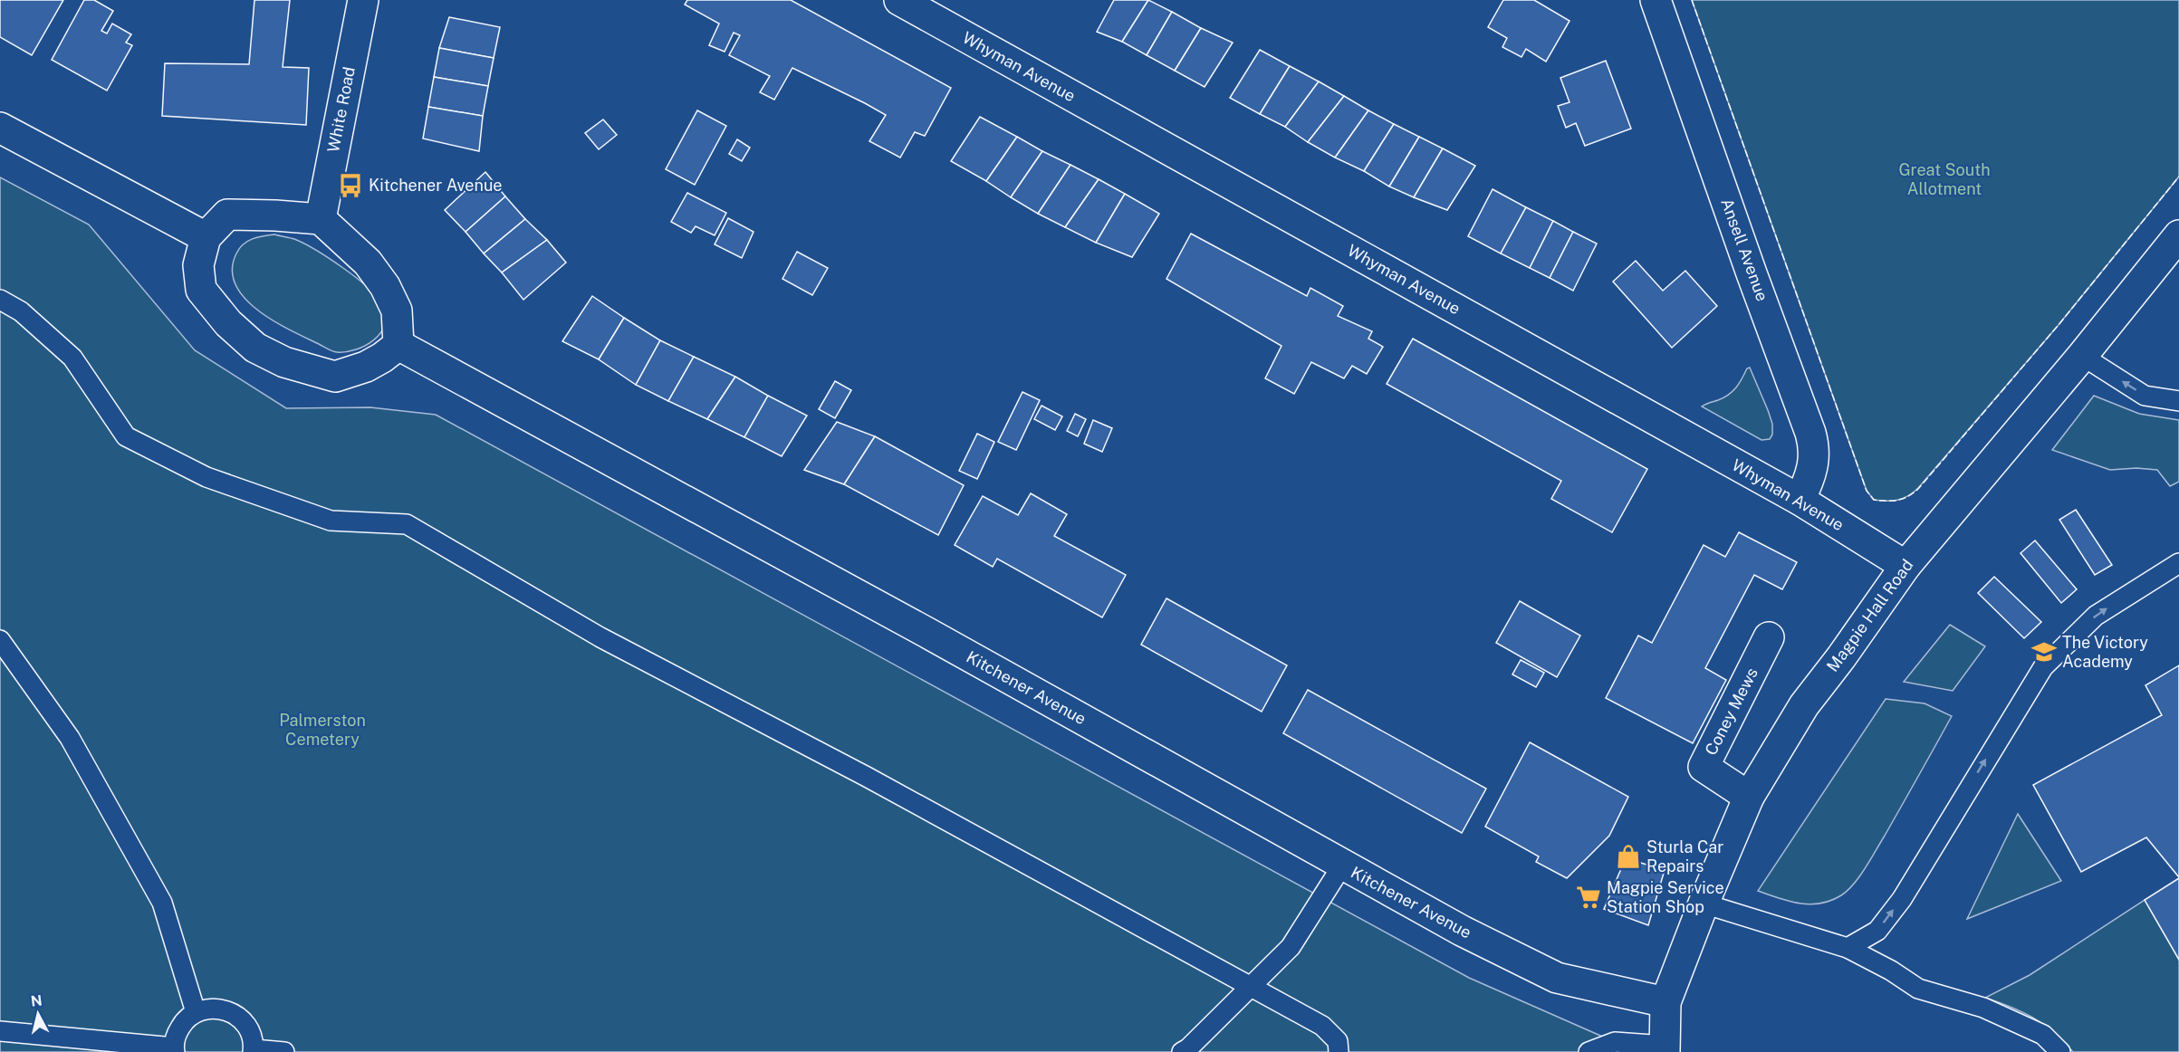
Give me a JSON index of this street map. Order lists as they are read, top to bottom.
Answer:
{
  "streets": {
    "street": [
      "Whyman Avenue",
      "White Road",
      "Ansell Avenue",
      "Magpie Hall Road",
      "Kitchener Avenue",
      "Coney Mews"
    ]
  },
  "crossings": [
    ["Whyman Avenue", "Ansell Avenue"],
    ["Whyman Avenue", "Magpie Hall Road"],
    ["White Road", "Kitchener Avenue"],
    ["Magpie Hall Road", "Kitchener Avenue"],
    ["Magpie Hall Road", "Coney Mews"]
  ],
  "parks": ["Great South Allotment", "Palmerston Cemetery"],
  "places": {
    "bus stop": ["Kitchener Avenue"],
    "school or university": ["The Victory Academy"],
    "shop": ["Sturla Car Repairs"],
    "supermarket": ["Magpie Service Station Shop"]
  },
  "north": "top"
}
